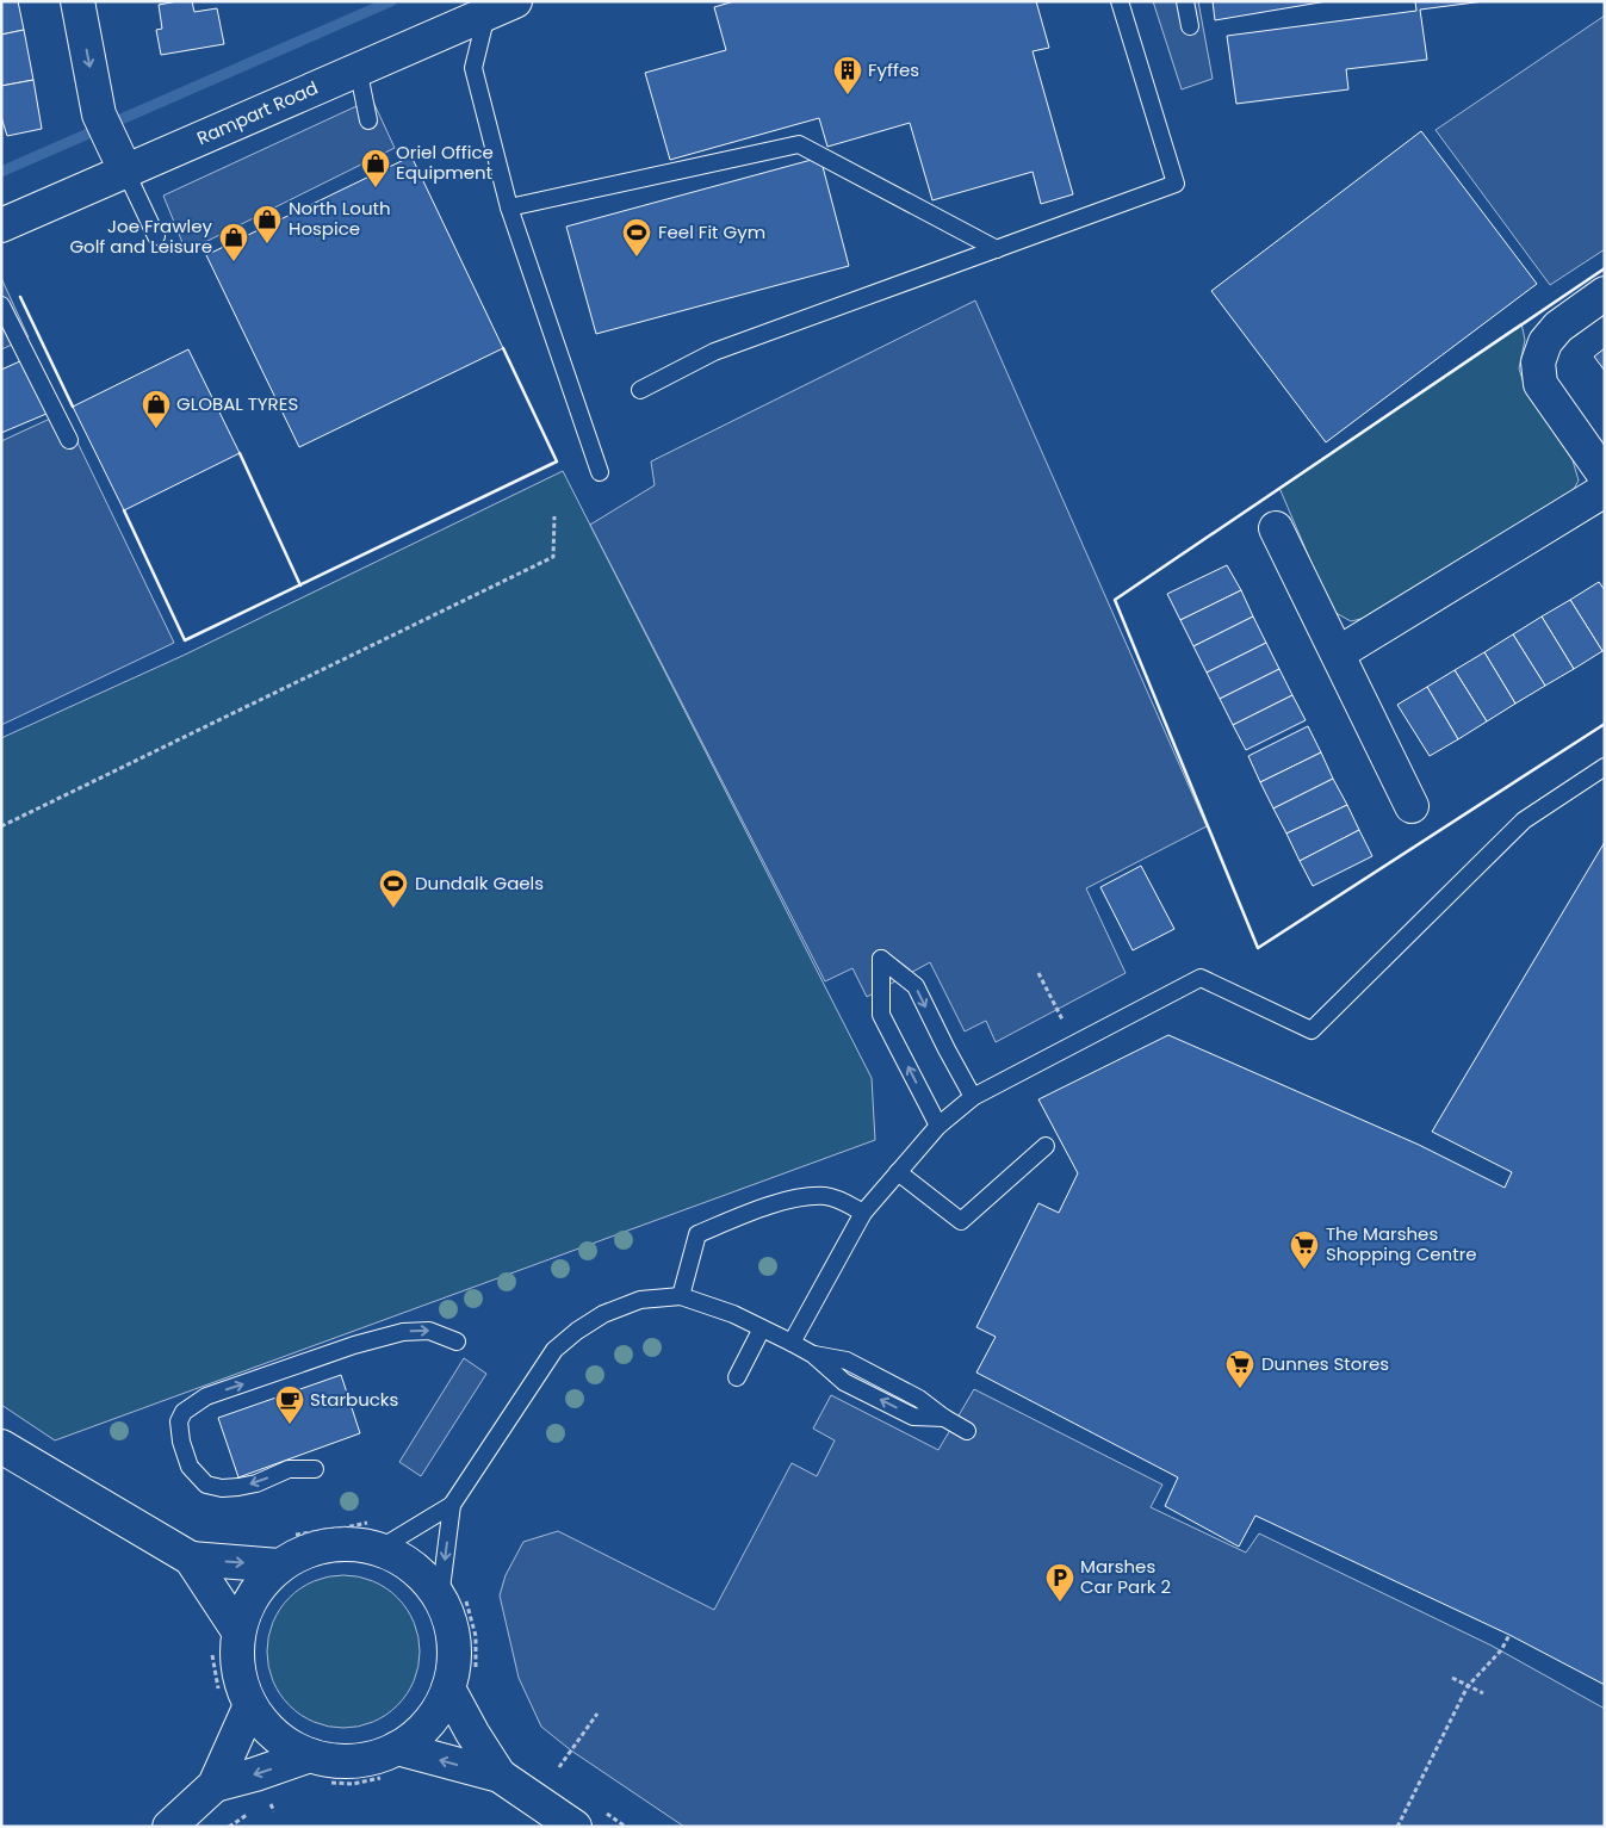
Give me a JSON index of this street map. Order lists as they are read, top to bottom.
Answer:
{
  "streets": {
    "street": ["Rampart Road"]
  },
  "places": {
    "building": ["Fyffes"],
    "shop": [
      "Oriel Office Equipment",
      "North Louth Hospice",
      "Joe Frawley Golf and Leisure",
      "GLOBAL TYRES"
    ],
    "sports": ["Feel Fit Gym", "Dundalk Gaels"],
    "supermarket": ["The Marshes Shopping Centre", "Dunnes Stores"],
    "cafe": ["Starbucks"],
    "parking": ["Marshes Car Park 2"]
  }
}
